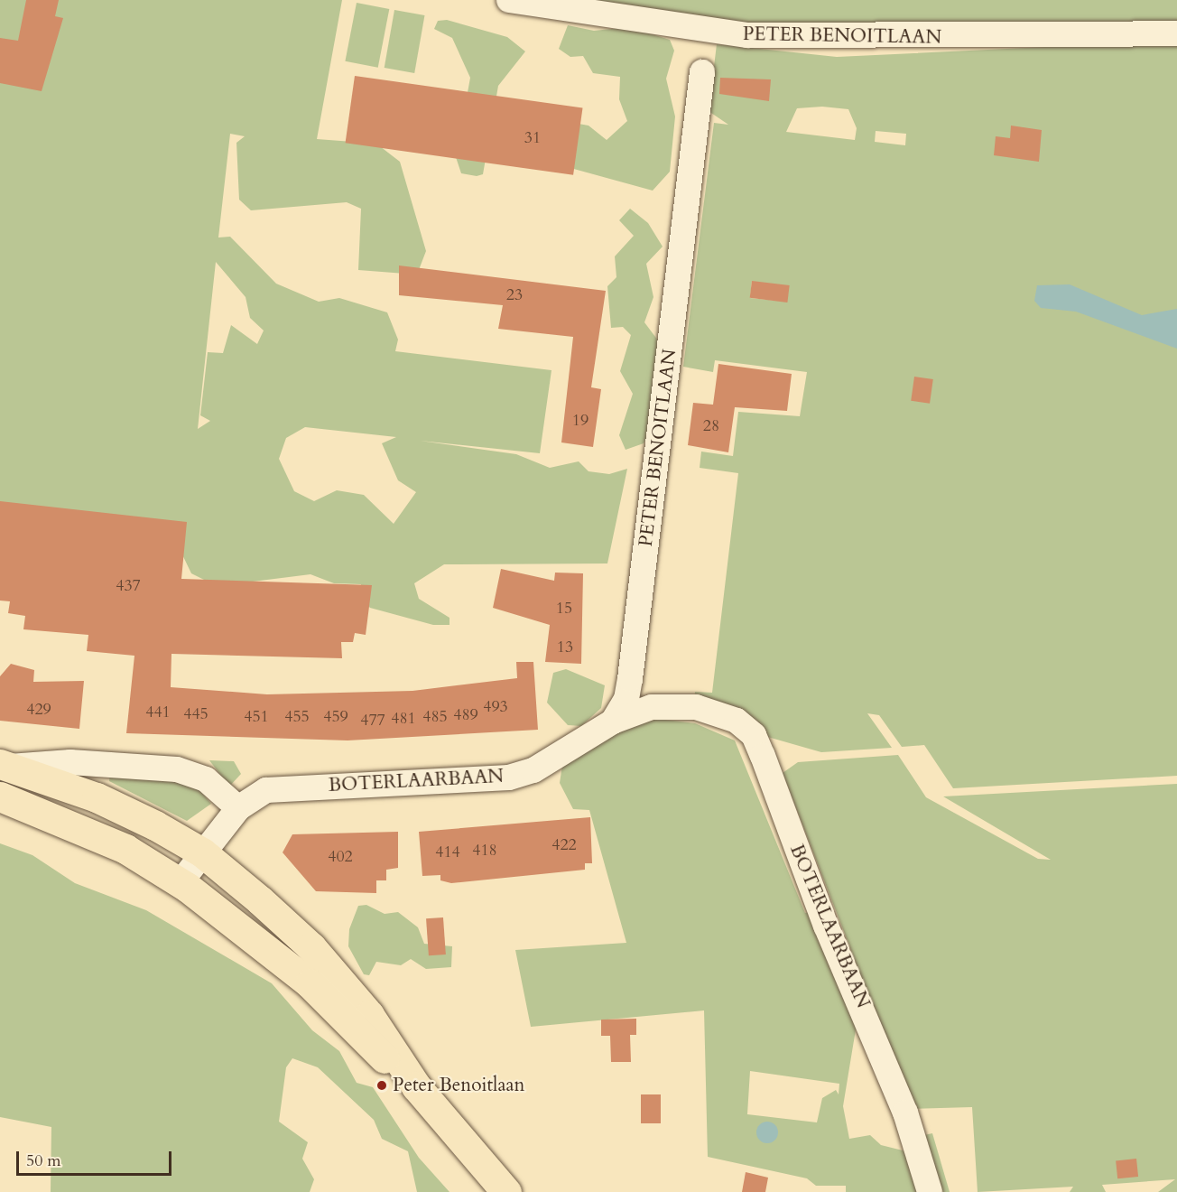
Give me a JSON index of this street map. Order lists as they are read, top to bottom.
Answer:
{
  "streets": {
    "street": ["PETER BENOITLAAN", "BOTERLAARBAAN"]
  },
  "crossings": [
    ["PETER BENOITLAAN", "BOTERLAARBAAN"]
  ],
  "places": ["Peter Benoitlaan"],
  "house_numbers": [
    "31",
    "23",
    "19",
    "28",
    "437",
    "15",
    "13",
    "493",
    "429",
    "441",
    "445",
    "489",
    "451",
    "455",
    "459",
    "485",
    "481",
    "477",
    "422",
    "418",
    "414",
    "402"
  ],
  "scale_bar": "50 m"
}
